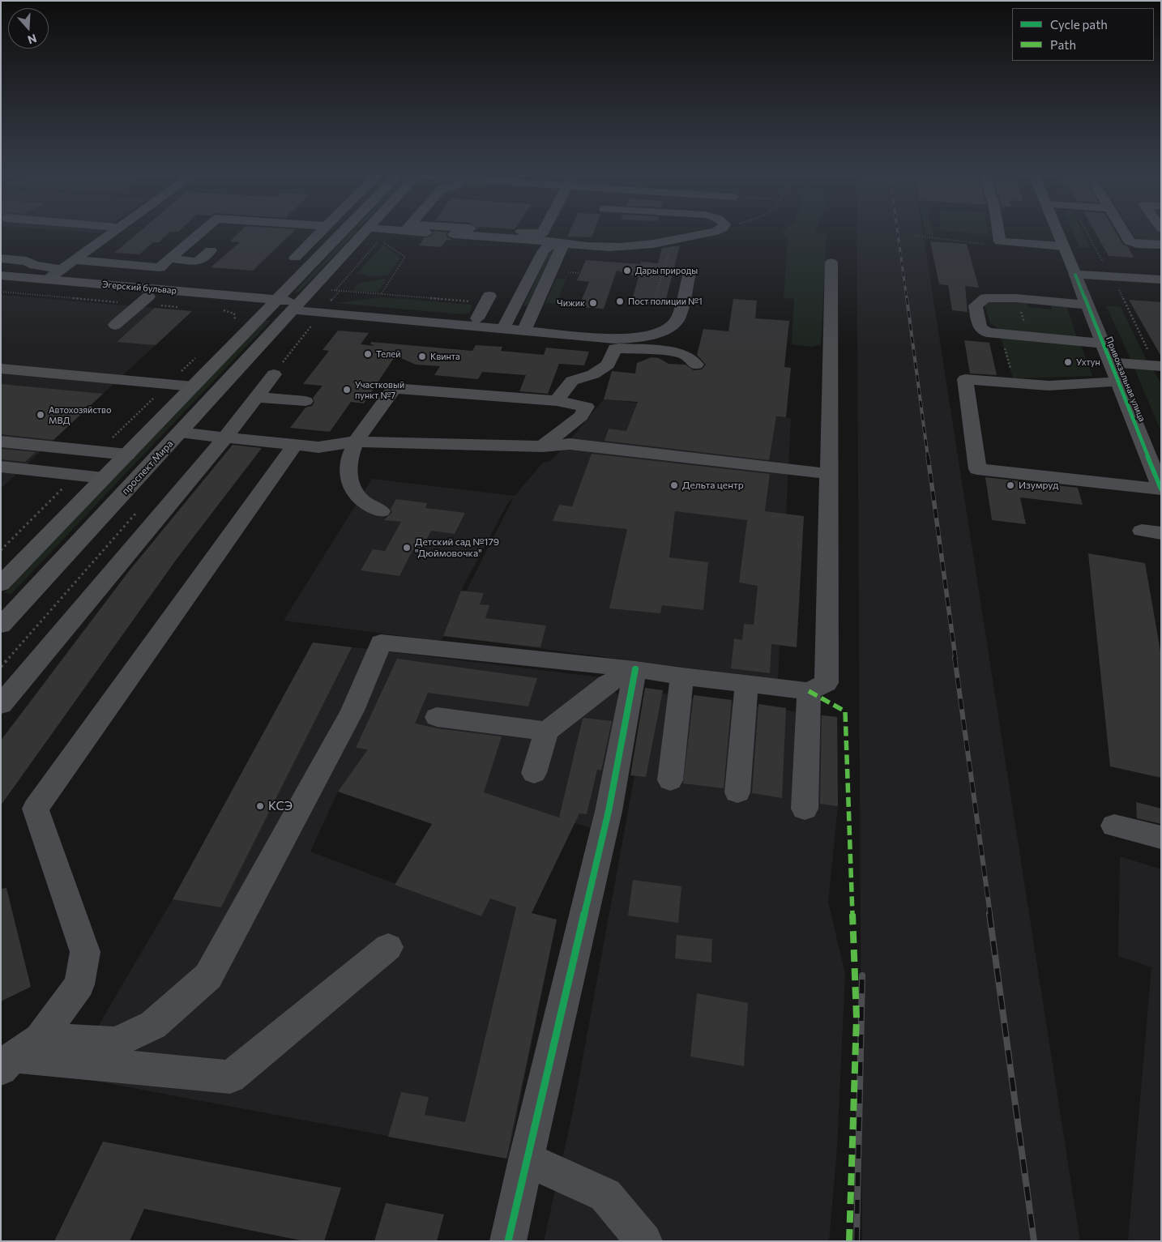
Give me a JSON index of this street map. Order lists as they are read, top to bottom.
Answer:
{
  "streets": {
    "main road": ["Эгерский бульвар", "Привокзальная улица", "проспект Мира"]
  },
  "crossings": [
    ["Эгерский бульвар", "проспект Мира"]
  ],
  "places": [
    "Дары природы",
    "Пост полиции №1",
    "Чижик",
    "Телей",
    "Квинта",
    "Ухтун",
    "Участковый пункт №7",
    "Автохозяйство МВД",
    "Дельта центр",
    "Изумруд",
    "Детский сад №179 \"Дюймовочка\"",
    "КСЭ"
  ],
  "legend": ["Cycle path", "Path"],
  "north": "bottom"
}
